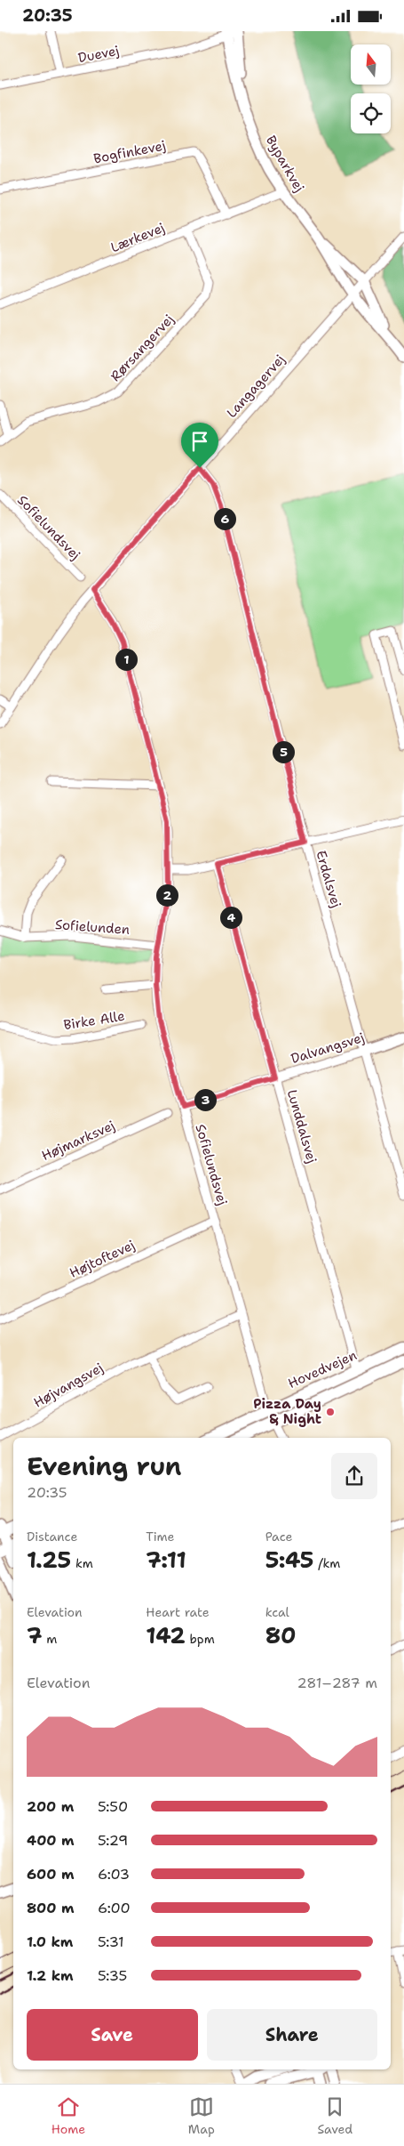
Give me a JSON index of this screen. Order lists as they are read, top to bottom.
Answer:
{
  "streets": {
    "main road": ["Hovedvejen"],
    "street": [
      "Duevej",
      "Bogfinkevej",
      "Byparkvej",
      "Lærkevej",
      "Rørsangervej",
      "Langagervej",
      "Sofielundsvej",
      "Erdalsvej",
      "Sofielunden",
      "Birke Alle",
      "Dalvangsvej",
      "Lunddalsvej",
      "Højmarksvej",
      "Højtoftevej",
      "Højvangsvej"
    ]
  },
  "crossings": [
    ["Duevej", "Byparkvej"],
    ["Bogfinkevej", "Lærkevej"],
    ["Byparkvej", "Lærkevej"],
    ["Byparkvej", "Langagervej"],
    ["Lærkevej", "Rørsangervej"],
    ["Langagervej", "Sofielundsvej"],
    ["Langagervej", "Erdalsvej"],
    ["Sofielundsvej", "Sofielunden"],
    ["Sofielundsvej", "Dalvangsvej"],
    ["Sofielundsvej", "Højtoftevej"],
    ["Sofielundsvej", "Hovedvejen"],
    ["Sofielundsvej", "Højvangsvej"],
    ["Erdalsvej", "Dalvangsvej"],
    ["Dalvangsvej", "Lunddalsvej"],
    ["Lunddalsvej", "Hovedvejen"]
  ],
  "places": ["Pizza Day & Night"],
  "north": "top",
  "page": {
    "status": "20:35",
    "pins": [
      "6",
      "1",
      "5",
      "2",
      "4",
      "3"
    ],
    "heading": ["Evening run", "20:35"],
    "stats": [
      ["Distance", "1.25 km"],
      ["Time", "7:11"],
      ["Pace", "5:45 /km"],
      ["Elevation", "7 m"],
      ["Heart rate", "142 bpm"],
      ["kcal", "80"]
    ],
    "chart": ["Elevation", "281–287 m"],
    "list": [
      {
        "name": "200 m",
        "note": "5:50"
      },
      {
        "name": "400 m",
        "note": "5:29"
      },
      {
        "name": "600 m",
        "note": "6:03"
      },
      {
        "name": "800 m",
        "note": "6:00"
      },
      {
        "name": "1.0 km",
        "note": "5:31"
      },
      {
        "name": "1.2 km",
        "note": "5:35"
      }
    ],
    "buttons": ["Save", "Share"],
    "tabs": ["Home", "Map", "Saved"]
  }
}
